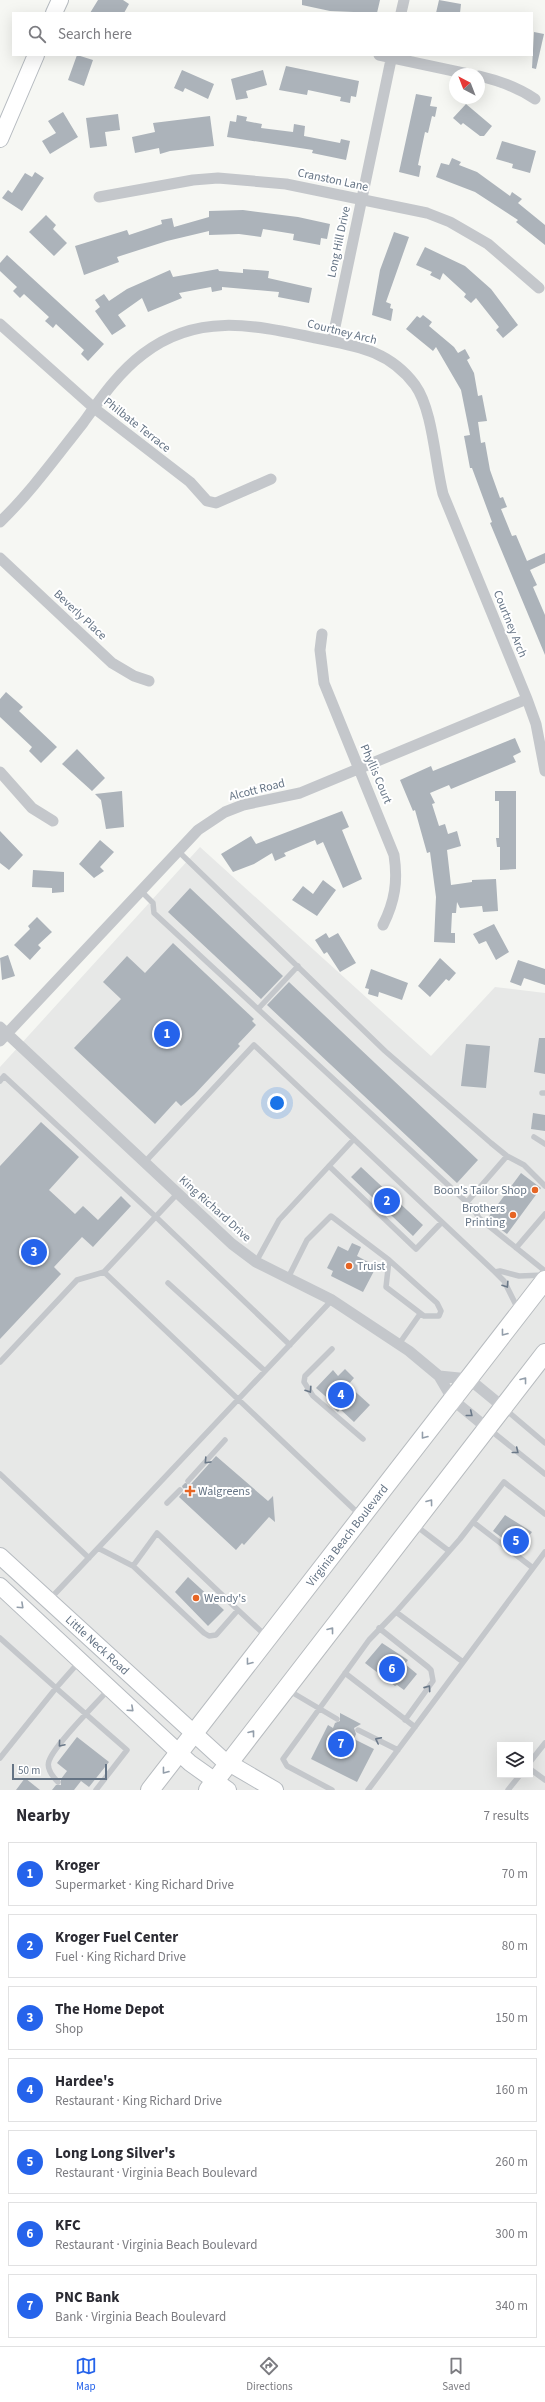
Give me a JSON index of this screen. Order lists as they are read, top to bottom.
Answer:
{
  "streets": {
    "main road": ["Virginia Beach Boulevard"],
    "street": [
      "Cranston Lane",
      "Long Hill Drive",
      "Courtney Arch",
      "Philbate Terrace",
      "Beverly Place",
      "Phyllis Court",
      "Alcott Road",
      "King Richard Drive",
      "Little Neck Road"
    ]
  },
  "crossings": [
    ["Cranston Lane", "Long Hill Drive"],
    ["Long Hill Drive", "Courtney Arch"],
    ["Courtney Arch", "Philbate Terrace"],
    ["Courtney Arch", "Alcott Road"],
    ["Phyllis Court", "Alcott Road"],
    ["Alcott Road", "King Richard Drive"],
    ["King Richard Drive", "Virginia Beach Boulevard"],
    ["Virginia Beach Boulevard", "Little Neck Road"]
  ],
  "places": {
    "other": [
      "Boon's Tailor Shop",
      "Brothers Printing",
      "Truist",
      "Wendy's"
    ],
    "health": ["Walgreens"]
  },
  "scale_bar": "50 m",
  "north": "top left",
  "page": {
    "search": "Search here",
    "pins": [
      "1",
      "2",
      "3",
      "4",
      "5",
      "6",
      "7"
    ],
    "scale": "50 m",
    "heading": ["Nearby", "7 results"],
    "list": [
      {
        "mark": "1",
        "name": "Kroger",
        "note": "Supermarket · King Richard Drive",
        "value": "70 m"
      },
      {
        "mark": "2",
        "name": "Kroger Fuel Center",
        "note": "Fuel · King Richard Drive",
        "value": "80 m"
      },
      {
        "mark": "3",
        "name": "The Home Depot",
        "note": "Shop",
        "value": "150 m"
      },
      {
        "mark": "4",
        "name": "Hardee's",
        "note": "Restaurant · King Richard Drive",
        "value": "160 m"
      },
      {
        "mark": "5",
        "name": "Long Long Silver's",
        "note": "Restaurant · Virginia Beach Boulevard",
        "value": "260 m"
      },
      {
        "mark": "6",
        "name": "KFC",
        "note": "Restaurant · Virginia Beach Boulevard",
        "value": "300 m"
      },
      {
        "mark": "7",
        "name": "PNC Bank",
        "note": "Bank · Virginia Beach Boulevard",
        "value": "340 m"
      }
    ],
    "nav": ["Map", "Directions", "Saved"]
  }
}
